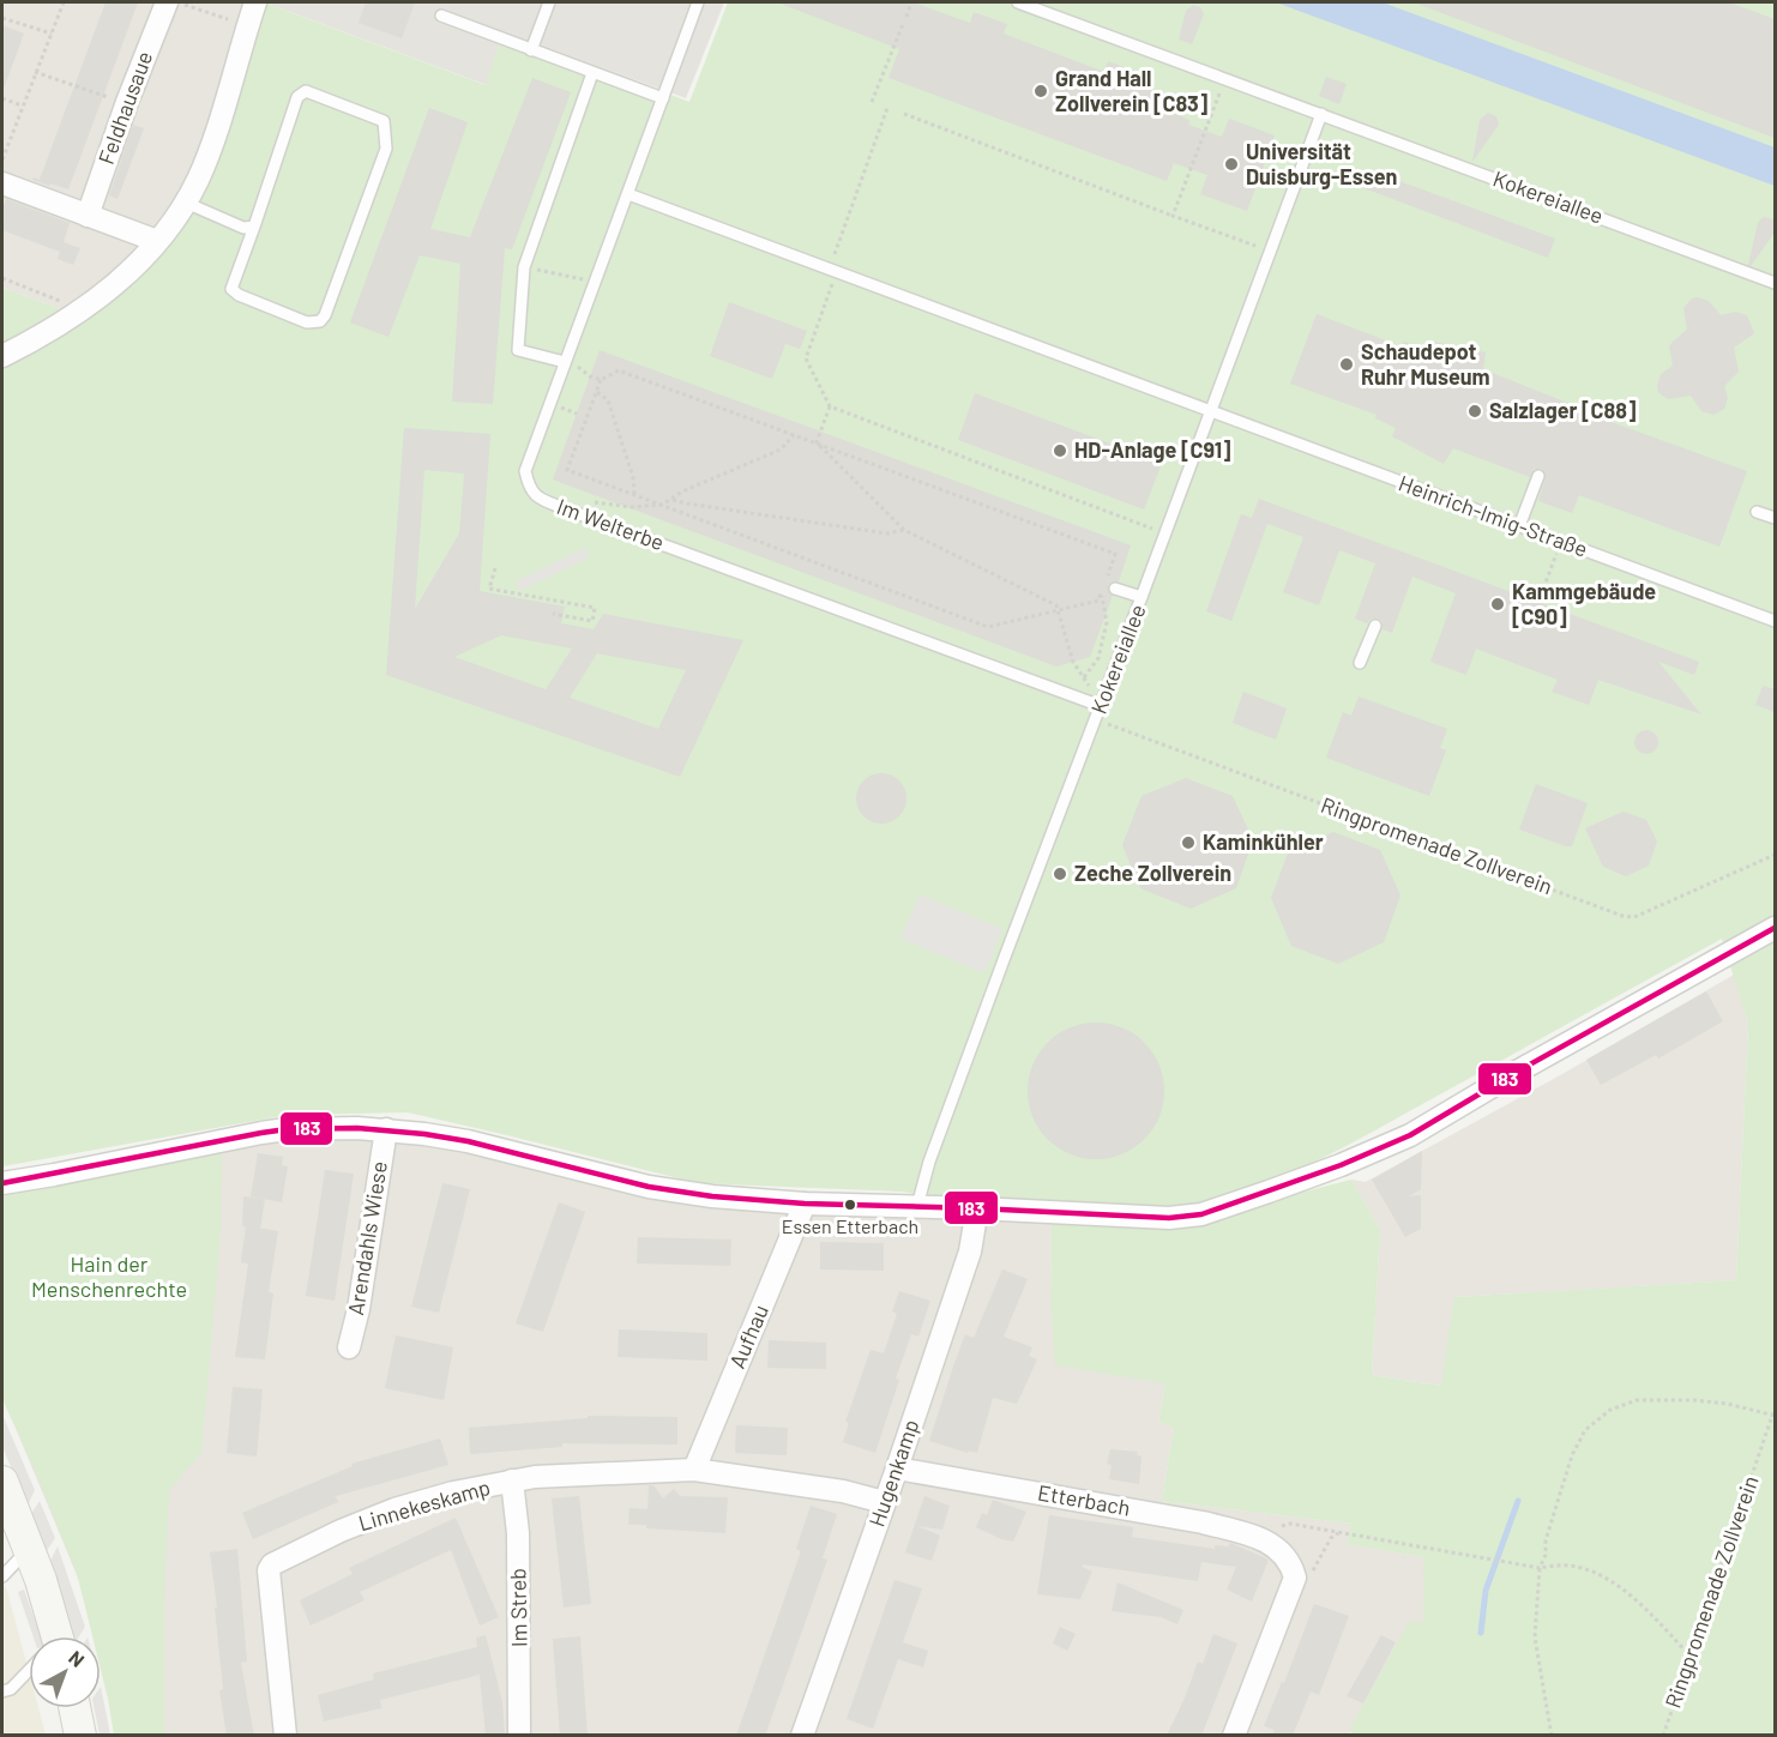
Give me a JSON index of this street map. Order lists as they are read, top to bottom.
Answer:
{
  "streets": {
    "street": [
      "Feldhausaue",
      "Arendahls Wiese",
      "Aufhau",
      "Hugenkamp",
      "Etterbach",
      "Linnekeskamp",
      "Im Streb"
    ],
    "lane": ["Kokereiallee", "Heinrich-Imig-Straße", "Im Welterbe"],
    "path": ["Ringpromenade Zollverein"]
  },
  "crossings": [
    ["Kokereiallee", "Heinrich-Imig-Straße"],
    ["Kokereiallee", "Im Welterbe"],
    ["Kokereiallee", "Ringpromenade Zollverein"],
    ["Kokereiallee", "Arendahls Wiese"],
    ["Heinrich-Imig-Straße", "Im Welterbe"],
    ["Arendahls Wiese", "Aufhau"],
    ["Arendahls Wiese", "Hugenkamp"],
    ["Aufhau", "Linnekeskamp"],
    ["Hugenkamp", "Etterbach"],
    ["Hugenkamp", "Linnekeskamp"],
    ["Linnekeskamp", "Im Streb"]
  ],
  "parks": ["Hain der Menschenrechte"],
  "places": [
    "Grand Hall Zollverein [C83]",
    "Universität Duisburg-Essen",
    "Schaudepot Ruhr Museum",
    "Salzlager [C88]",
    "HD-Anlage [C91]",
    "Kammgebäude [C90]",
    "Kaminkühler",
    "Zeche Zollverein",
    "Essen Etterbach"
  ],
  "lines": ["transit line 183"],
  "north": "top right"
}
